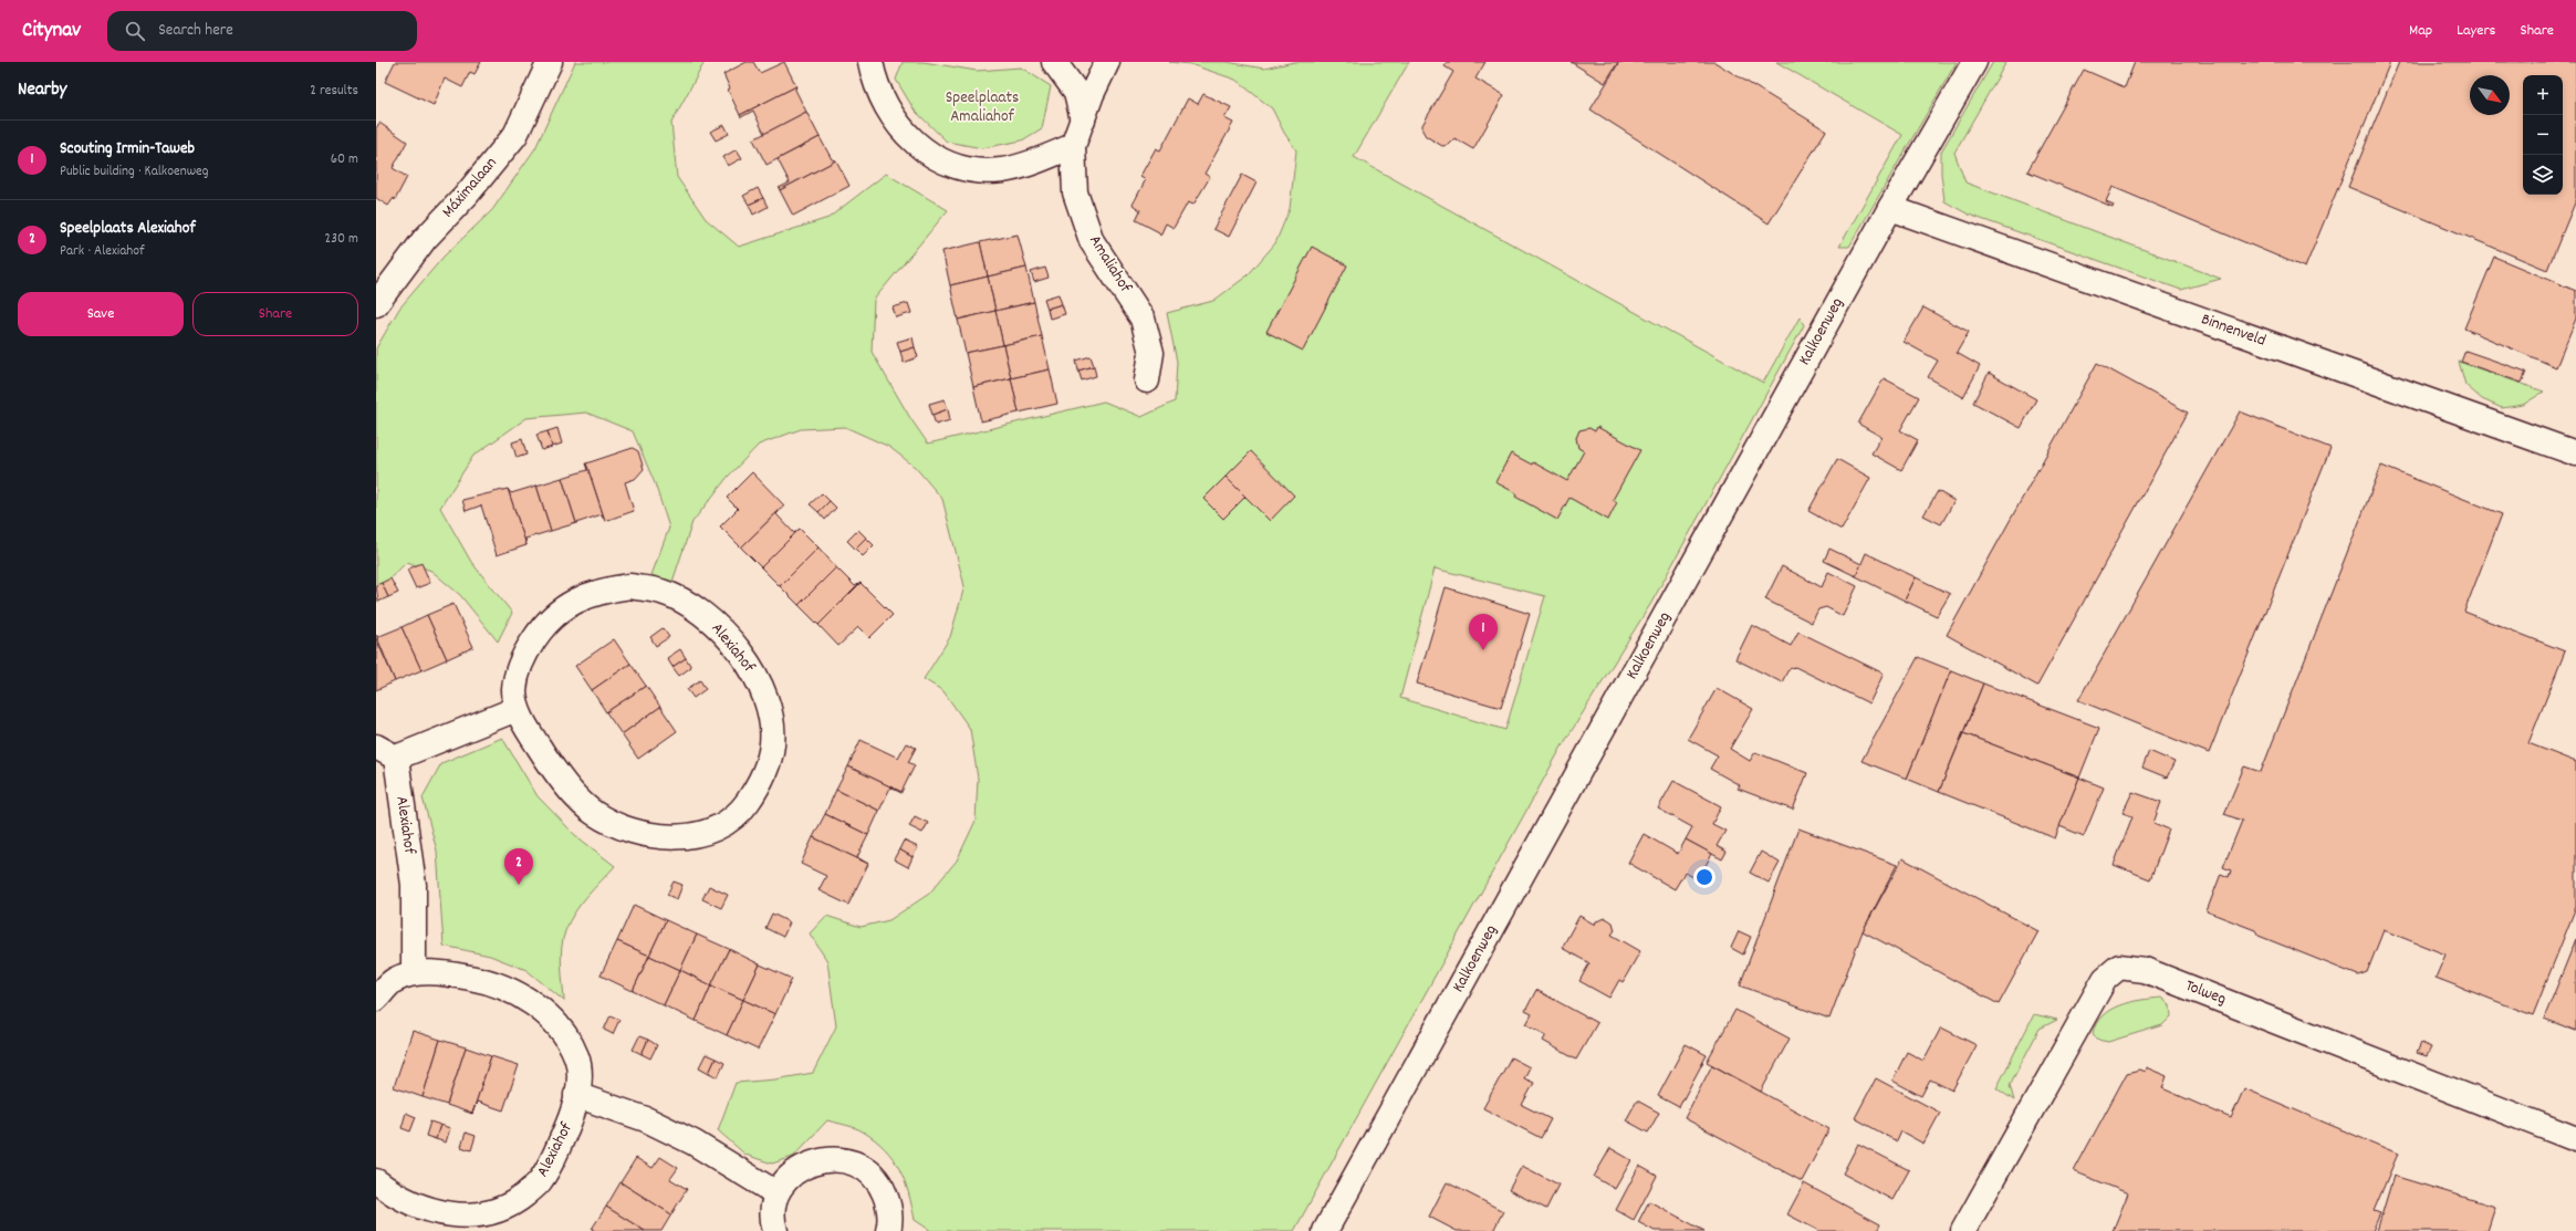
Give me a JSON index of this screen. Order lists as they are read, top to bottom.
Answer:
{
  "streets": {
    "street": [
      "Máximalaan",
      "Amaliahof",
      "Binnenveld",
      "Kalkoenweg",
      "Alexiahof",
      "Tolweg"
    ]
  },
  "crossings": [
    ["Binnenveld", "Kalkoenweg"]
  ],
  "parks": ["Speelplaats Amaliahof"],
  "north": "bottom right",
  "page": {
    "header": "Citynav",
    "search": "Search here",
    "nav": ["Map", "Layers", "Share"],
    "heading": ["Nearby", "2 results"],
    "map_buttons": ["+", "−"],
    "list": [
      {
        "mark": "1",
        "name": "Scouting Irmin-Taweb",
        "note": "Public building · Kalkoenweg",
        "value": "60 m"
      },
      {
        "mark": "2",
        "name": "Speelplaats Alexiahof",
        "note": "Park · Alexiahof",
        "value": "230 m"
      }
    ],
    "buttons": ["Save", "Share"],
    "pins": ["1", "2"]
  }
}
